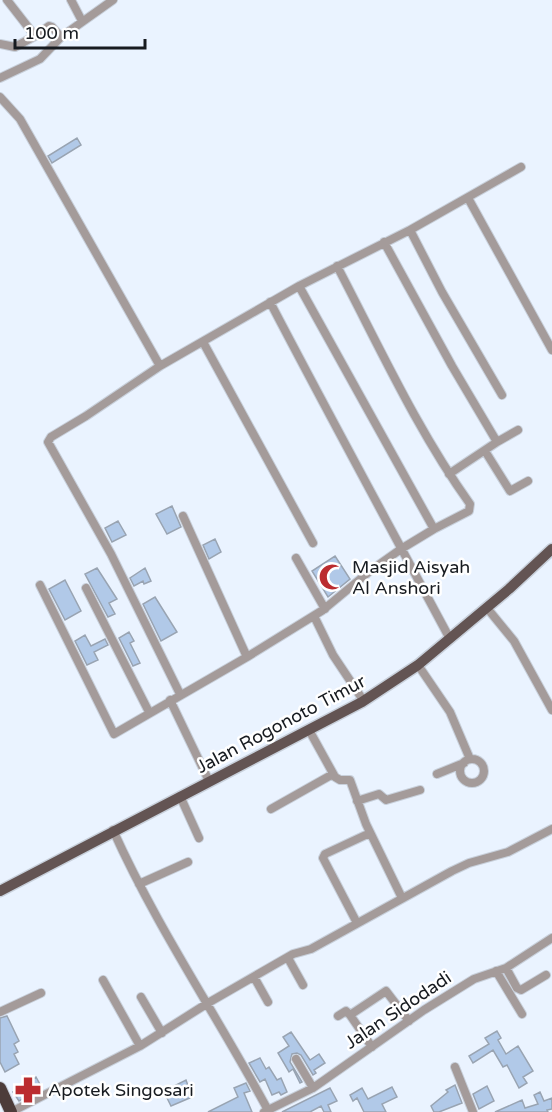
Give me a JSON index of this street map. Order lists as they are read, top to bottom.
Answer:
{
  "streets": {
    "main road": ["Jalan Rogonoto Timur"],
    "street": ["Jalan Sidodadi"]
  },
  "places": {
    "mosque": ["Masjid Aisyah Al Anshori"],
    "pharmacy": ["Apotek Singosari"]
  },
  "scale_bar": "100 m"
}
